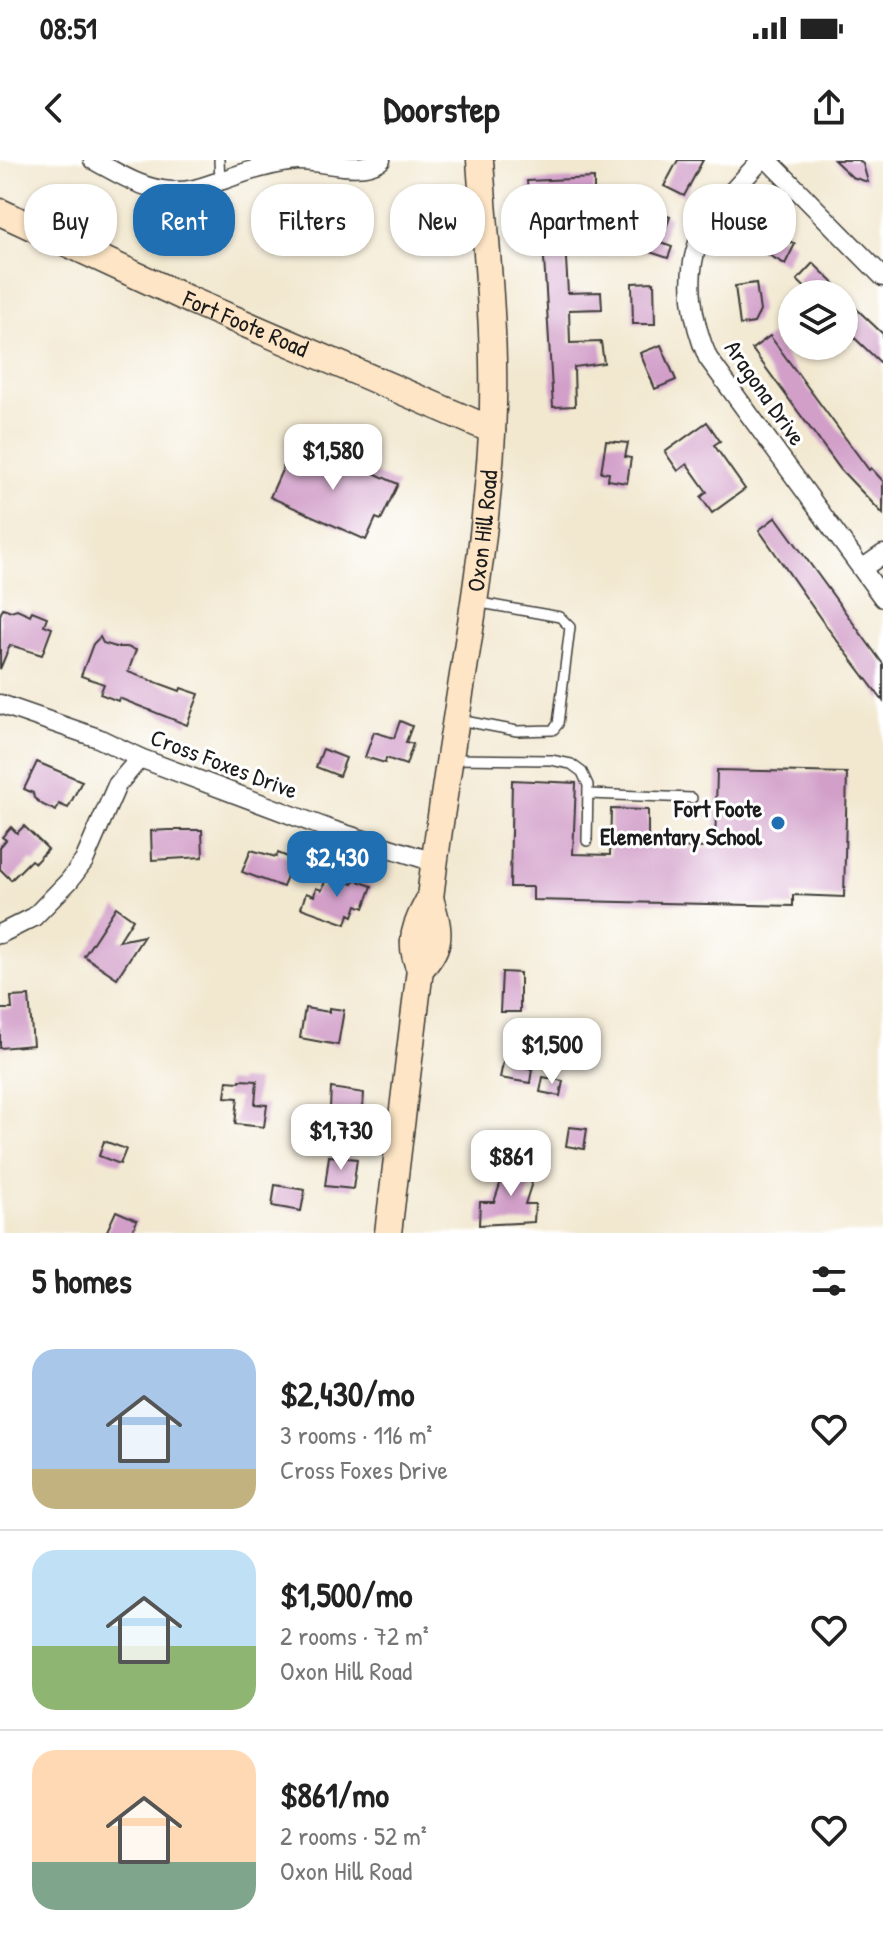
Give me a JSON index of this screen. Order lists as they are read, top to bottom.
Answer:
{
  "streets": {
    "main road": ["Fort Foote Road", "Oxon Hill Road"],
    "street": ["Aragona Drive", "Cross Foxes Drive"]
  },
  "crossings": [
    ["Fort Foote Road", "Oxon Hill Road"],
    ["Oxon Hill Road", "Cross Foxes Drive"]
  ],
  "places": ["Fort Foote Elementary School"],
  "page": {
    "status": "08:51",
    "header": "Doorstep",
    "chip": [
      "Buy",
      "Rent",
      "Filters",
      "New",
      "Apartment",
      "House"
    ],
    "price": [
      "$1,580",
      "$2,430",
      "$1,500",
      "$1,730",
      "$861"
    ],
    "heading": "5 homes",
    "list": [
      {
        "name": "$2,430/mo",
        "note": "3 rooms · 116 m² · Cross Foxes Drive"
      },
      {
        "name": "$1,500/mo",
        "note": "2 rooms · 72 m² · Oxon Hill Road"
      },
      {
        "name": "$861/mo",
        "note": "2 rooms · 52 m² · Oxon Hill Road"
      }
    ]
  }
}
